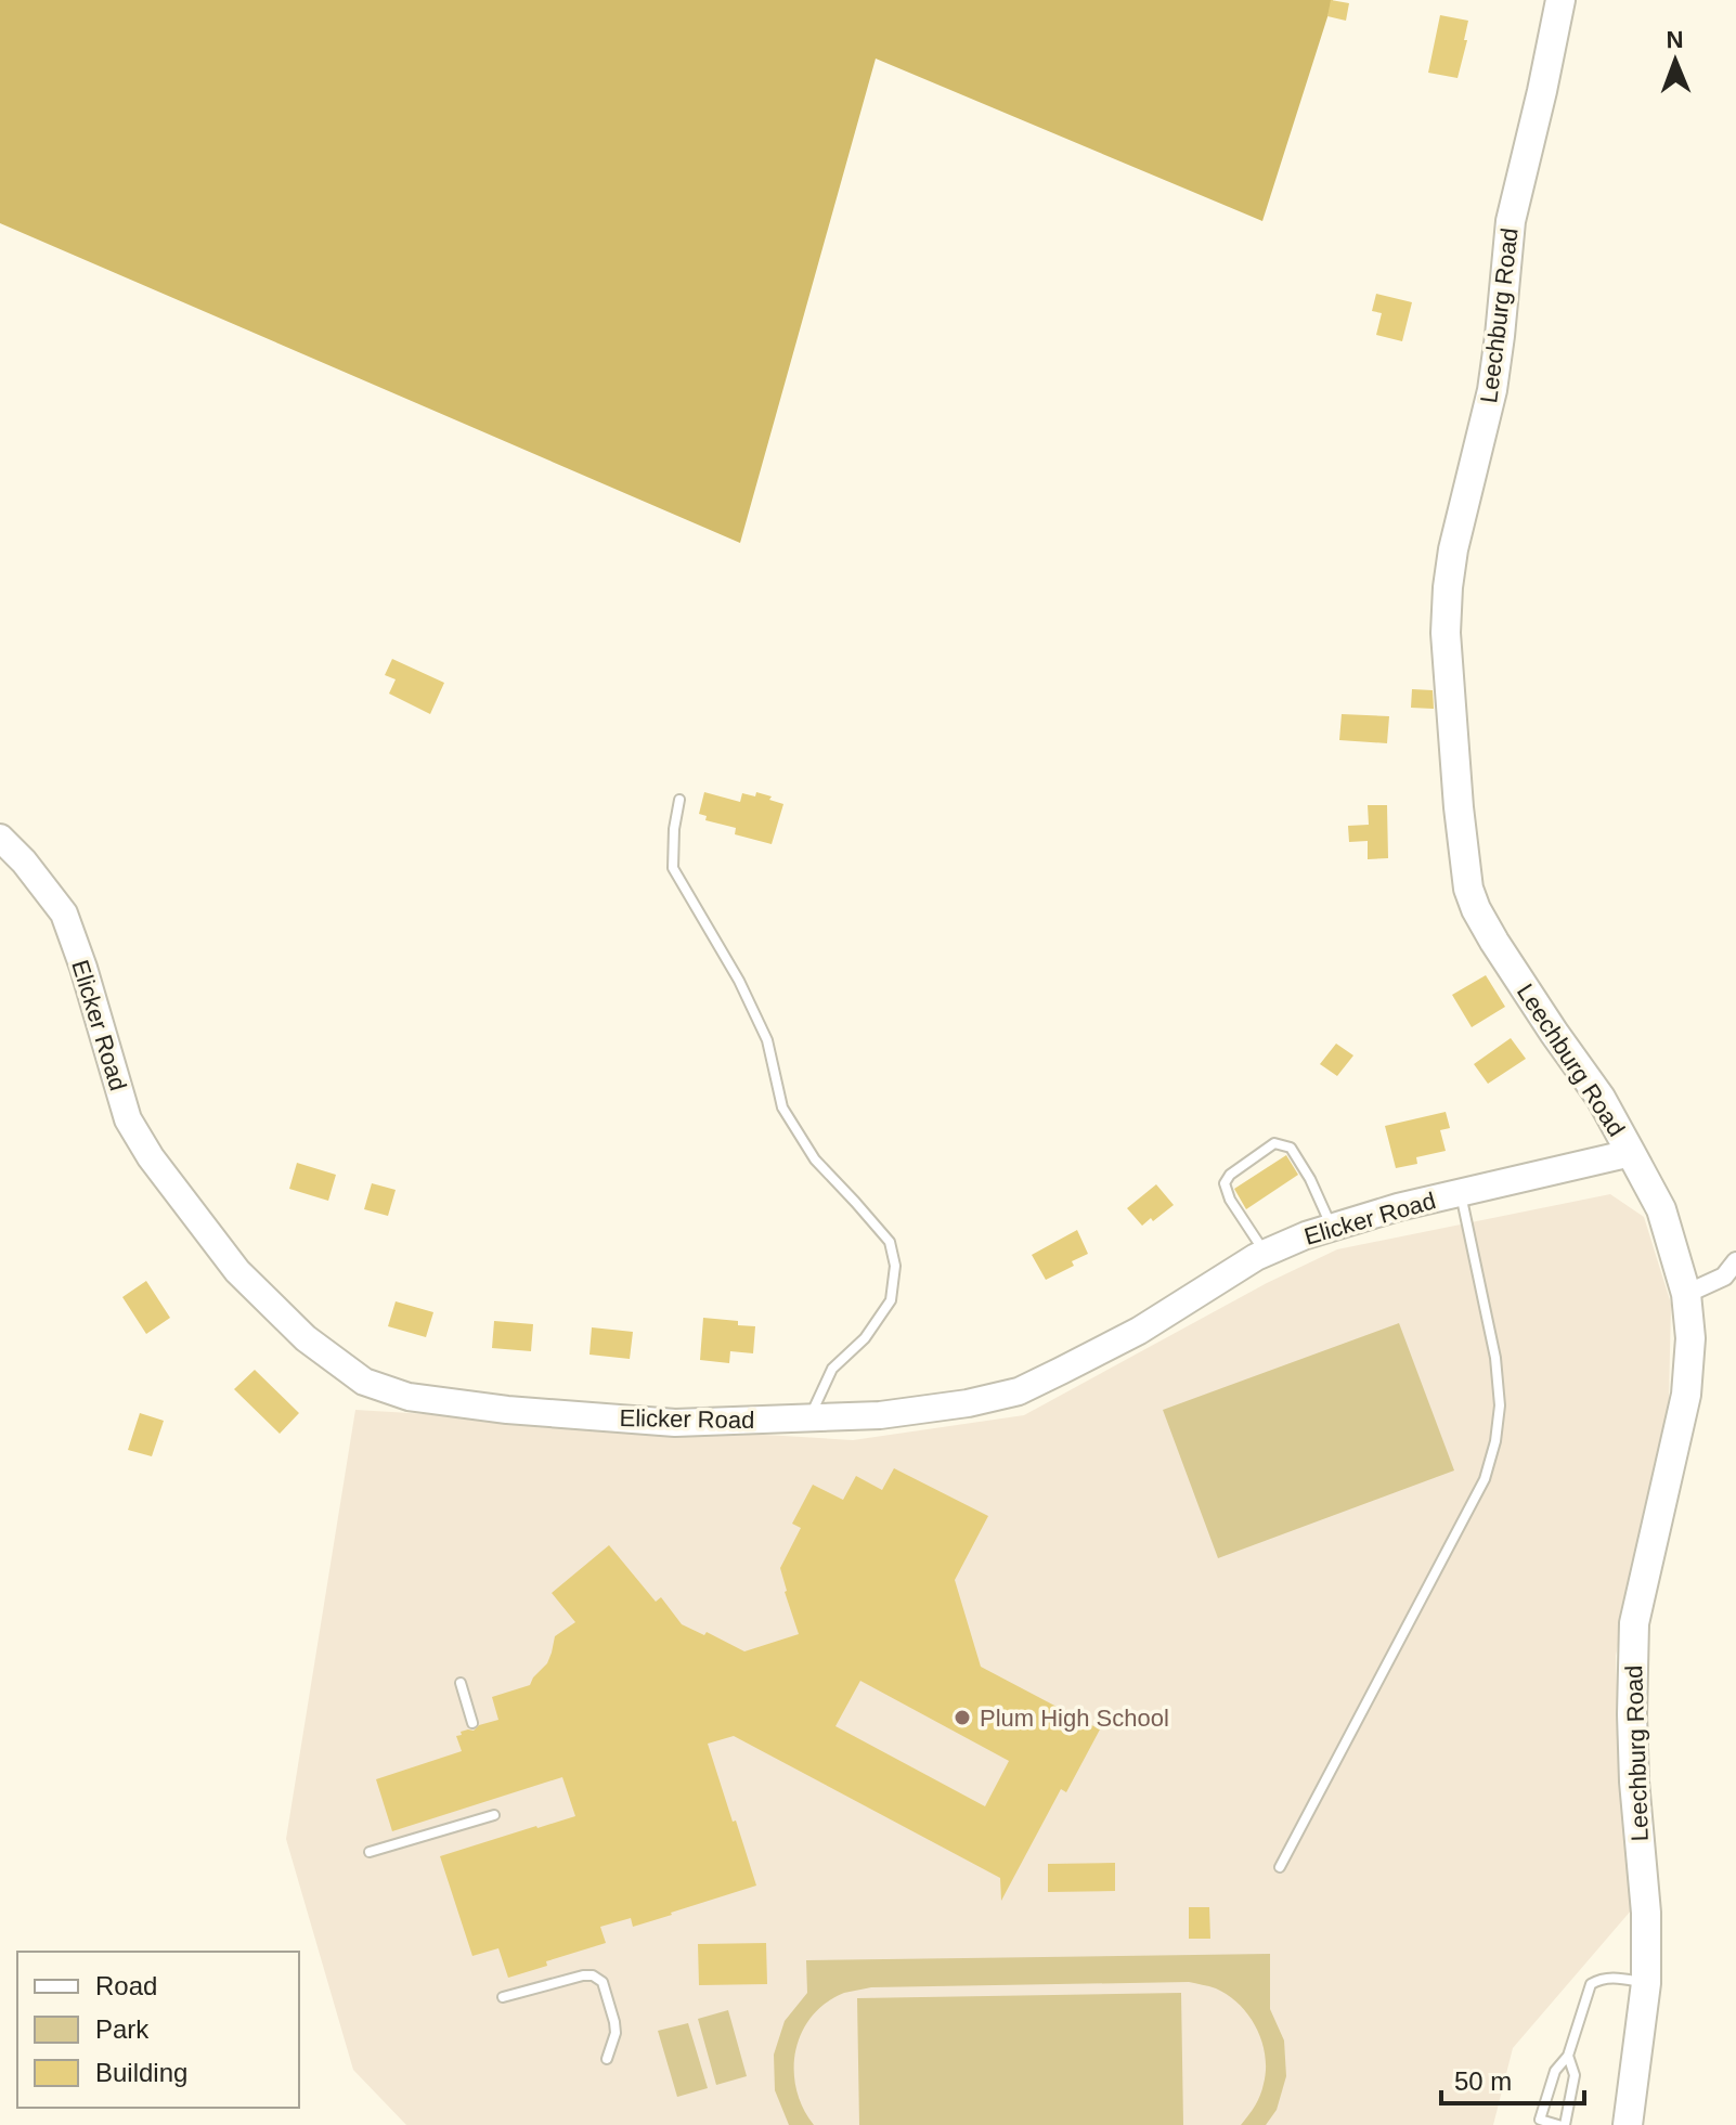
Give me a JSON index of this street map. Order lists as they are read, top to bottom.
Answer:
{
  "streets": {
    "main road": ["Leechburg Road"],
    "street": ["Elicker Road"]
  },
  "crossings": [
    ["Leechburg Road", "Elicker Road"]
  ],
  "places": ["Plum High School"],
  "legend": ["Road", "Park", "Building"],
  "scale_bar": "50 m",
  "north": "top"
}
